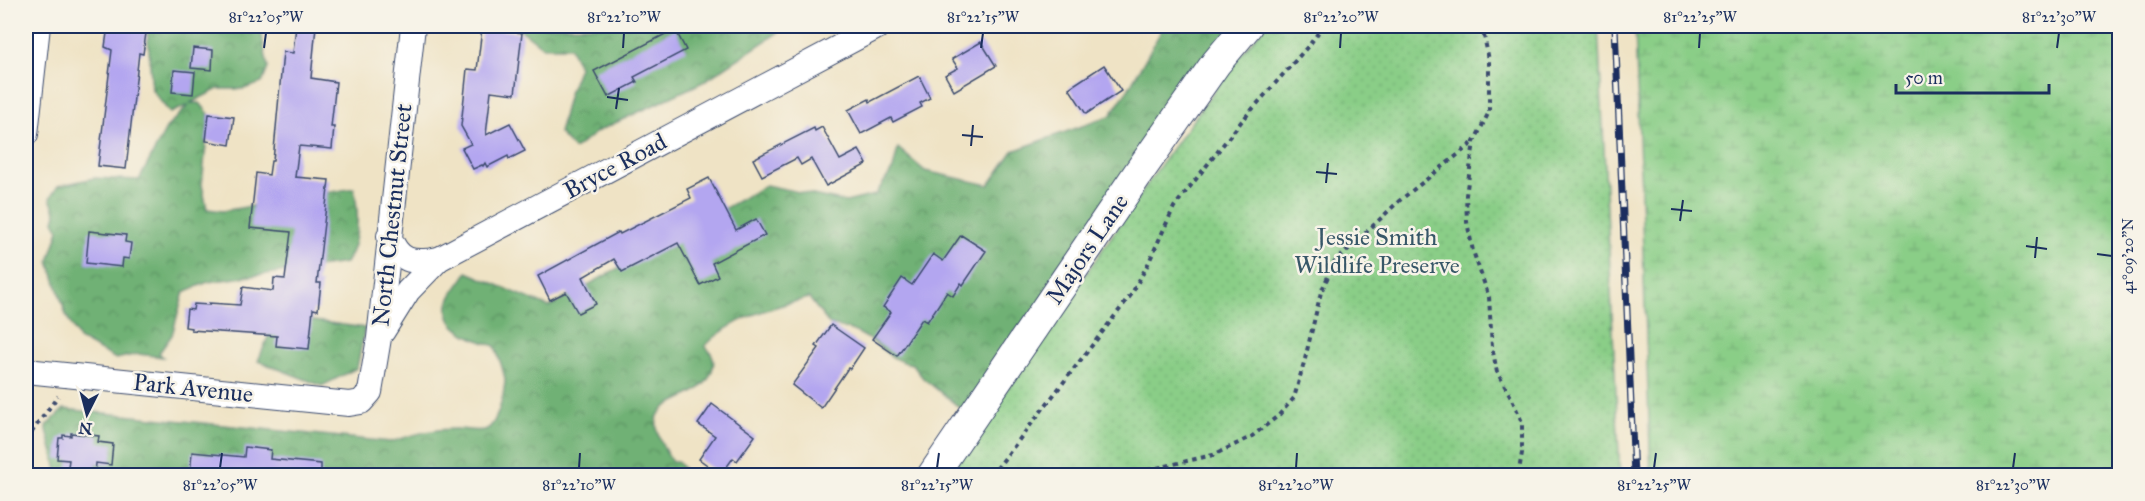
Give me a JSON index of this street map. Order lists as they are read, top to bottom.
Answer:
{
  "streets": {
    "street": [
      "Bryce Road",
      "North Chestnut Street",
      "Majors Lane",
      "Park Avenue"
    ]
  },
  "crossings": [
    ["Bryce Road", "North Chestnut Street"],
    ["North Chestnut Street", "Park Avenue"]
  ],
  "parks": ["Jessie Smith Wildlife Preserve"],
  "scale_bar": "50 m",
  "north": "bottom",
  "coordinates": [
    "81°22'05\"W",
    "81°22'10\"W",
    "81°22'15\"W",
    "81°22'20\"W",
    "81°22'25\"W",
    "81°22'30\"W",
    "41°09'20\"N"
  ]
}
